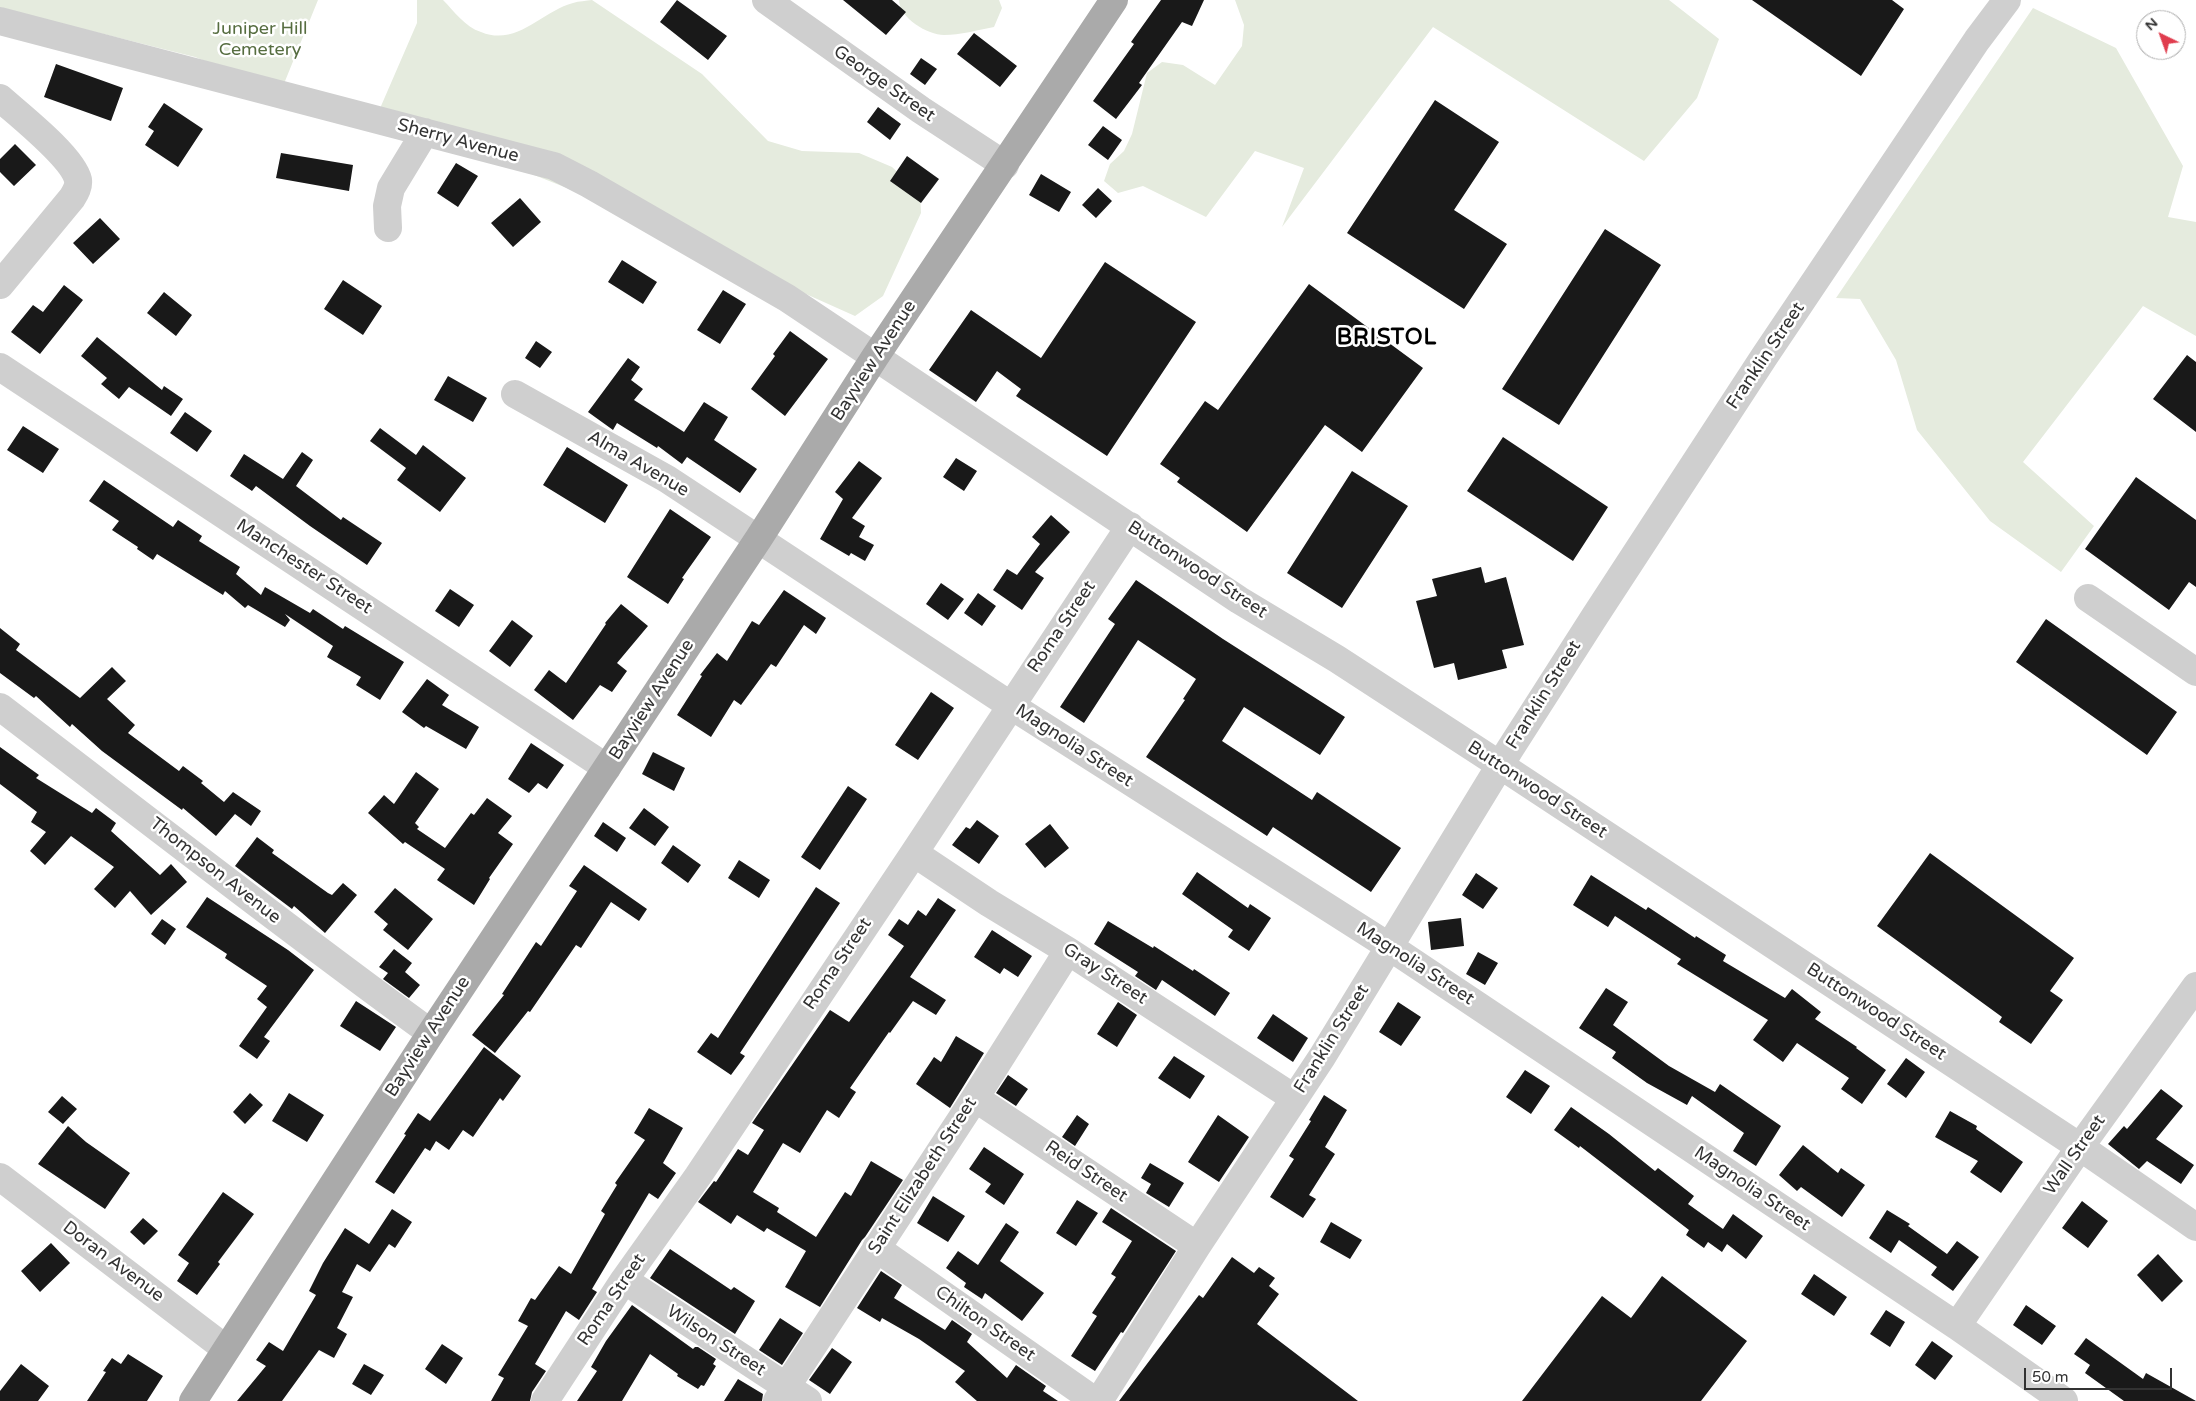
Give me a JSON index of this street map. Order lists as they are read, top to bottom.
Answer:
{
  "streets": {
    "main road": ["Bayview Avenue"],
    "street": [
      "George Street",
      "Sherry Avenue",
      "Franklin Street",
      "Alma Avenue",
      "Manchester Street",
      "Buttonwood Street",
      "Roma Street",
      "Magnolia Street",
      "Thompson Avenue",
      "Gray Street",
      "Wall Street",
      "Reid Street",
      "Saint Elizabeth Street",
      "Doran Avenue",
      "Chilton Street",
      "Wilson Street"
    ]
  },
  "crossings": [
    ["George Street", "Bayview Avenue"],
    ["Sherry Avenue", "Bayview Avenue"],
    ["Sherry Avenue", "Buttonwood Street"],
    ["Franklin Street", "Buttonwood Street"],
    ["Franklin Street", "Magnolia Street"],
    ["Franklin Street", "Gray Street"],
    ["Franklin Street", "Reid Street"],
    ["Bayview Avenue", "Alma Avenue"],
    ["Bayview Avenue", "Manchester Street"],
    ["Bayview Avenue", "Buttonwood Street"],
    ["Bayview Avenue", "Magnolia Street"],
    ["Bayview Avenue", "Thompson Avenue"],
    ["Bayview Avenue", "Doran Avenue"],
    ["Alma Avenue", "Magnolia Street"],
    ["Buttonwood Street", "Roma Street"],
    ["Buttonwood Street", "Wall Street"],
    ["Roma Street", "Magnolia Street"],
    ["Roma Street", "Gray Street"],
    ["Roma Street", "Wilson Street"],
    ["Magnolia Street", "Wall Street"],
    ["Gray Street", "Saint Elizabeth Street"],
    ["Reid Street", "Saint Elizabeth Street"],
    ["Saint Elizabeth Street", "Chilton Street"],
    ["Saint Elizabeth Street", "Wilson Street"]
  ],
  "districts": ["BRISTOL"],
  "parks": ["Juniper Hill Cemetery"],
  "scale_bar": "50 m",
  "north": "top left"
}
